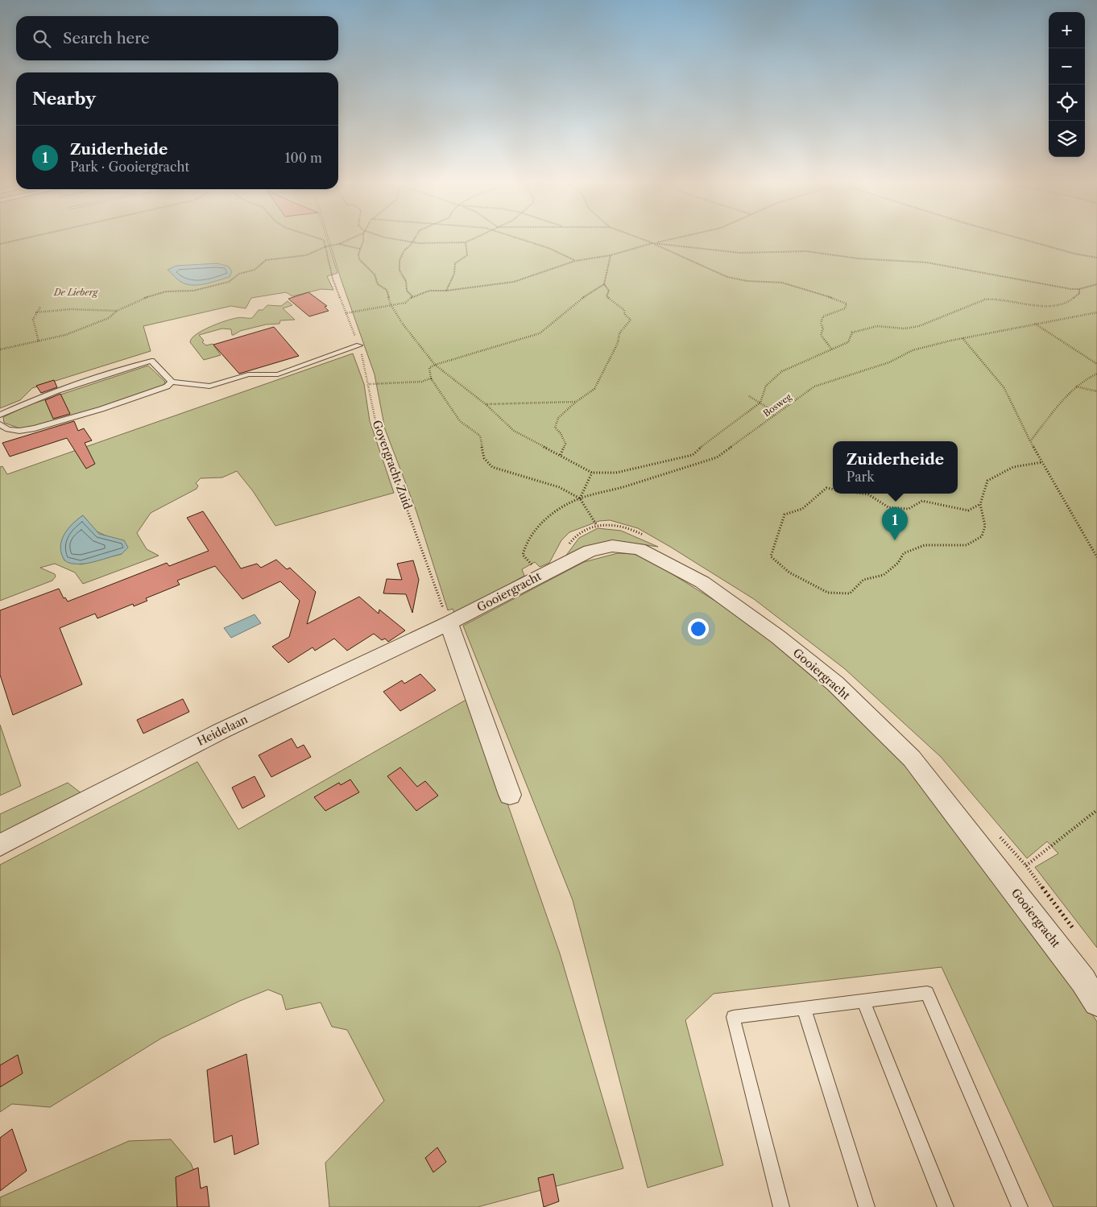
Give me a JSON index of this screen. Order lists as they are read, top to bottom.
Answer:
{
  "streets": {
    "street": ["Gooiergracht", "Heidelaan"],
    "path": ["Bosweg", "Goyergracht Zuid"]
  },
  "crossings": [
    ["Bosweg", "Gooiergracht"],
    ["Goyergracht Zuid", "Gooiergracht"],
    ["Goyergracht Zuid", "Heidelaan"],
    ["Gooiergracht", "Heidelaan"]
  ],
  "parks": ["De Lieberg"],
  "page": {
    "map_buttons": ["+", "−"],
    "search": "Search here",
    "heading": "Nearby",
    "list": [
      {
        "mark": "1",
        "name": "Zuiderheide",
        "note": "Park · Gooiergracht",
        "value": "100 m"
      }
    ],
    "popup": ["Zuiderheide", "Park"],
    "pins": "1"
  }
}
